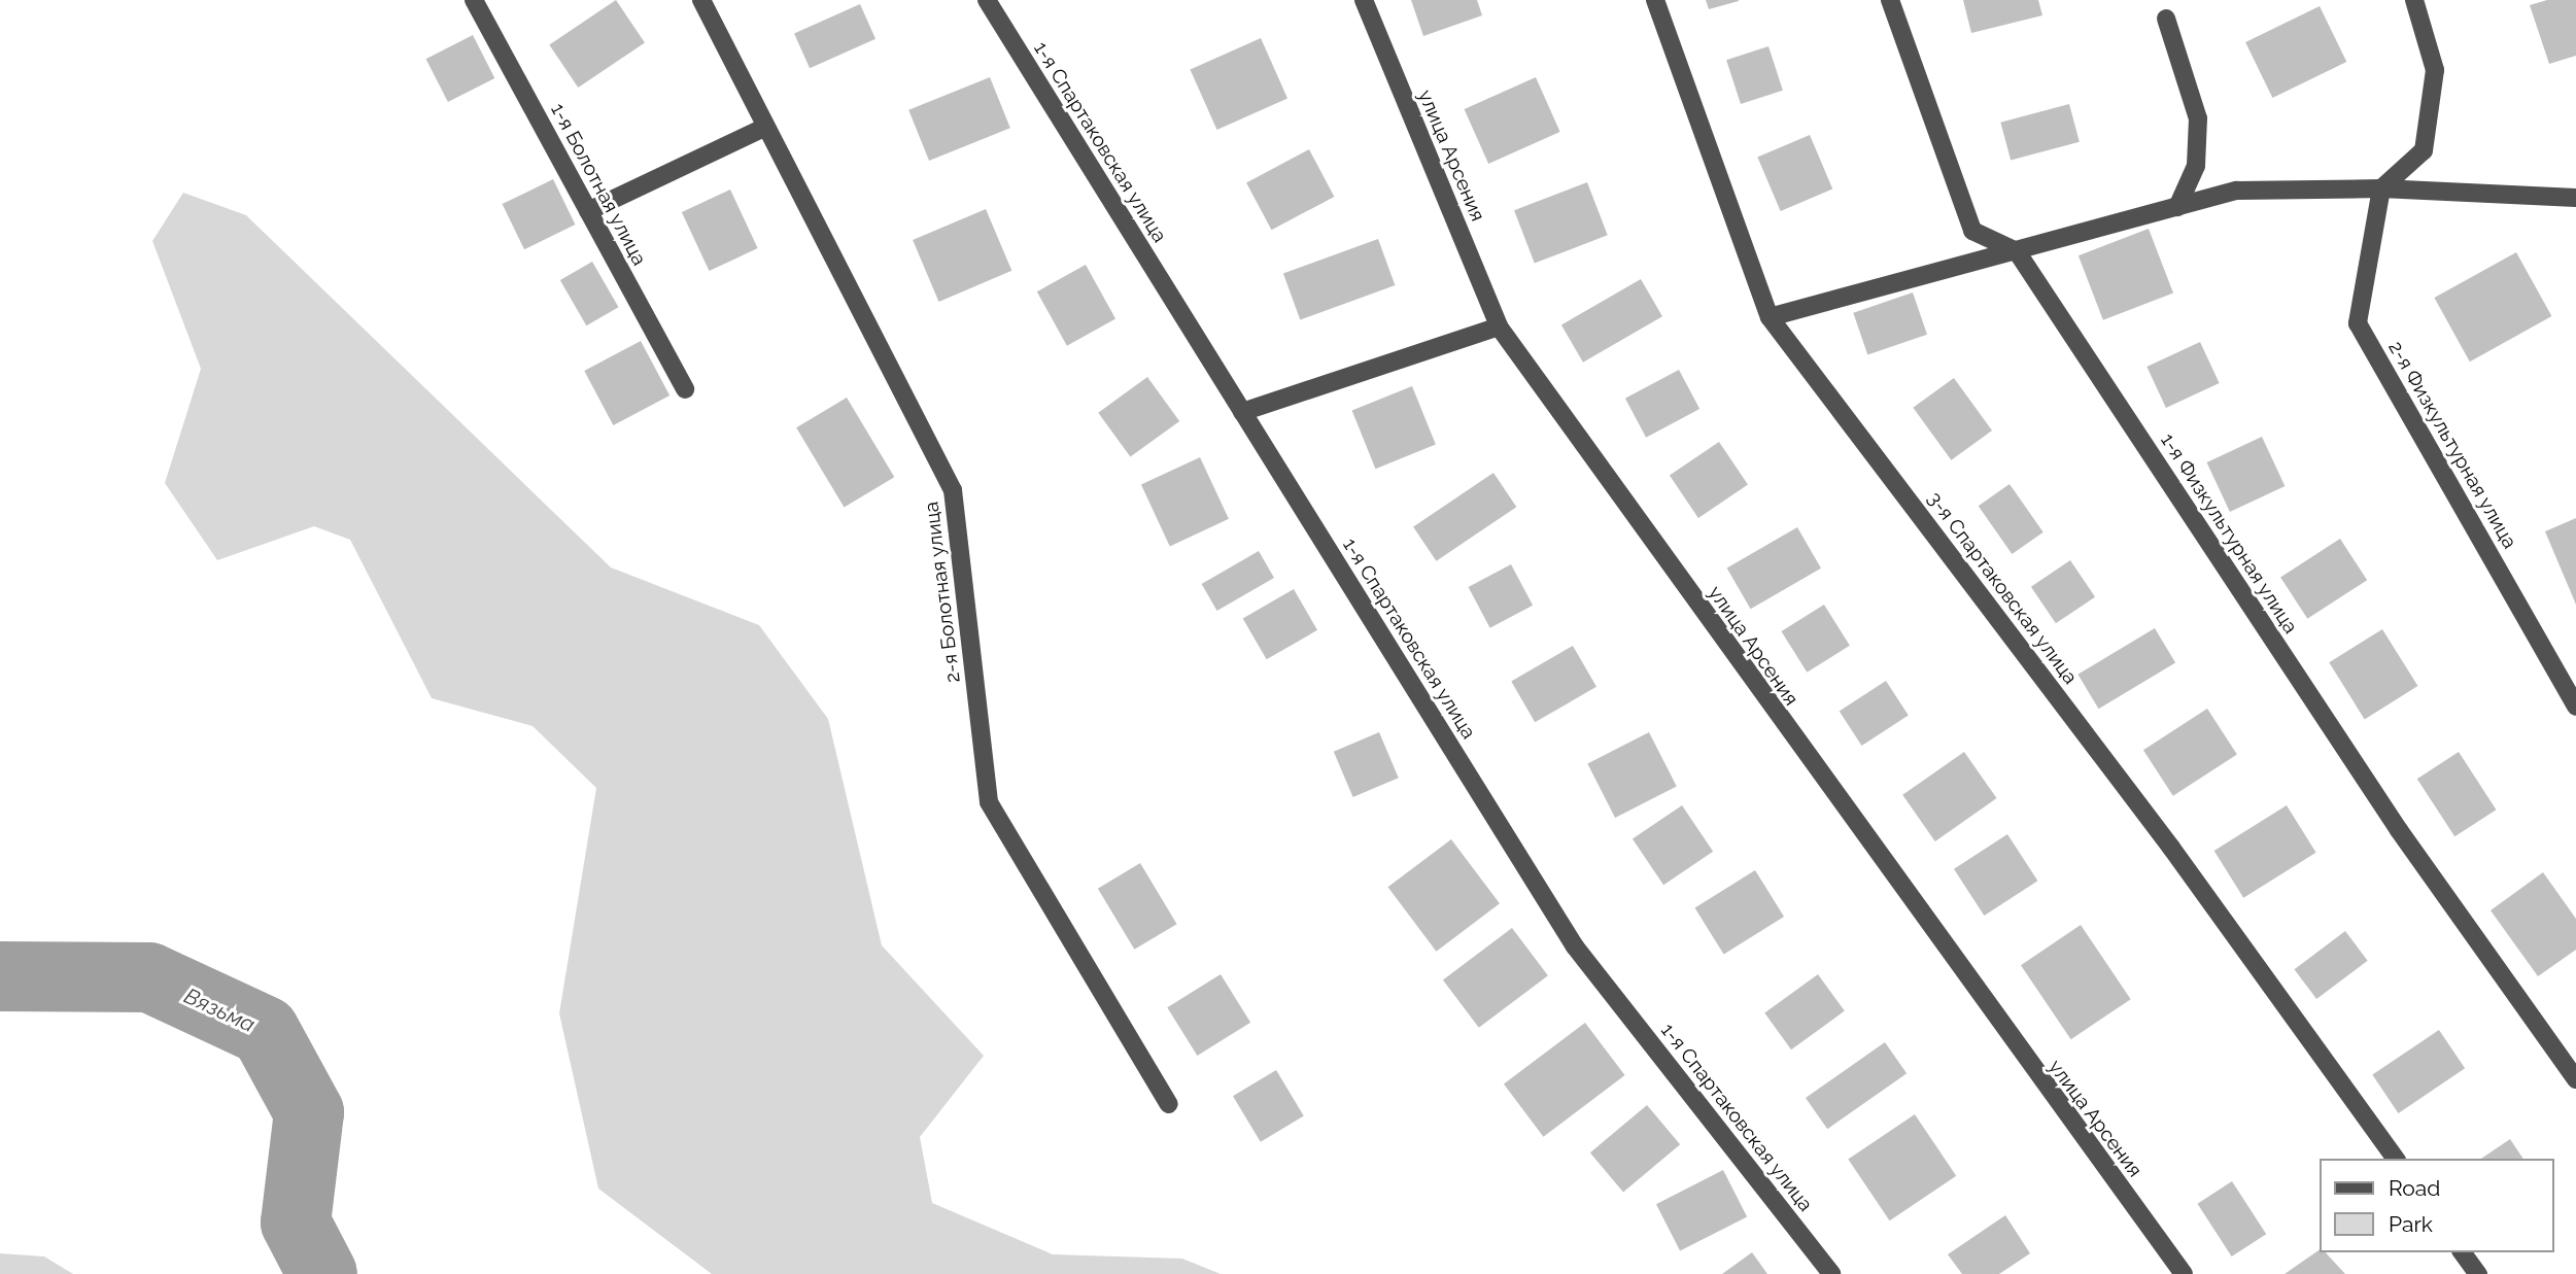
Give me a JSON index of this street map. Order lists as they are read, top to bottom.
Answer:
{
  "streets": {
    "street": [
      "1-я Спартаковская улица",
      "улица Арсения",
      "1-я Болотная улица",
      "2-я Физкультурная улица",
      "1-я Физкультурная улица",
      "3-я Спартаковская улица",
      "2-я Болотная улица"
    ]
  },
  "water": ["Вязьма"],
  "legend": ["Road", "Park"]
}
